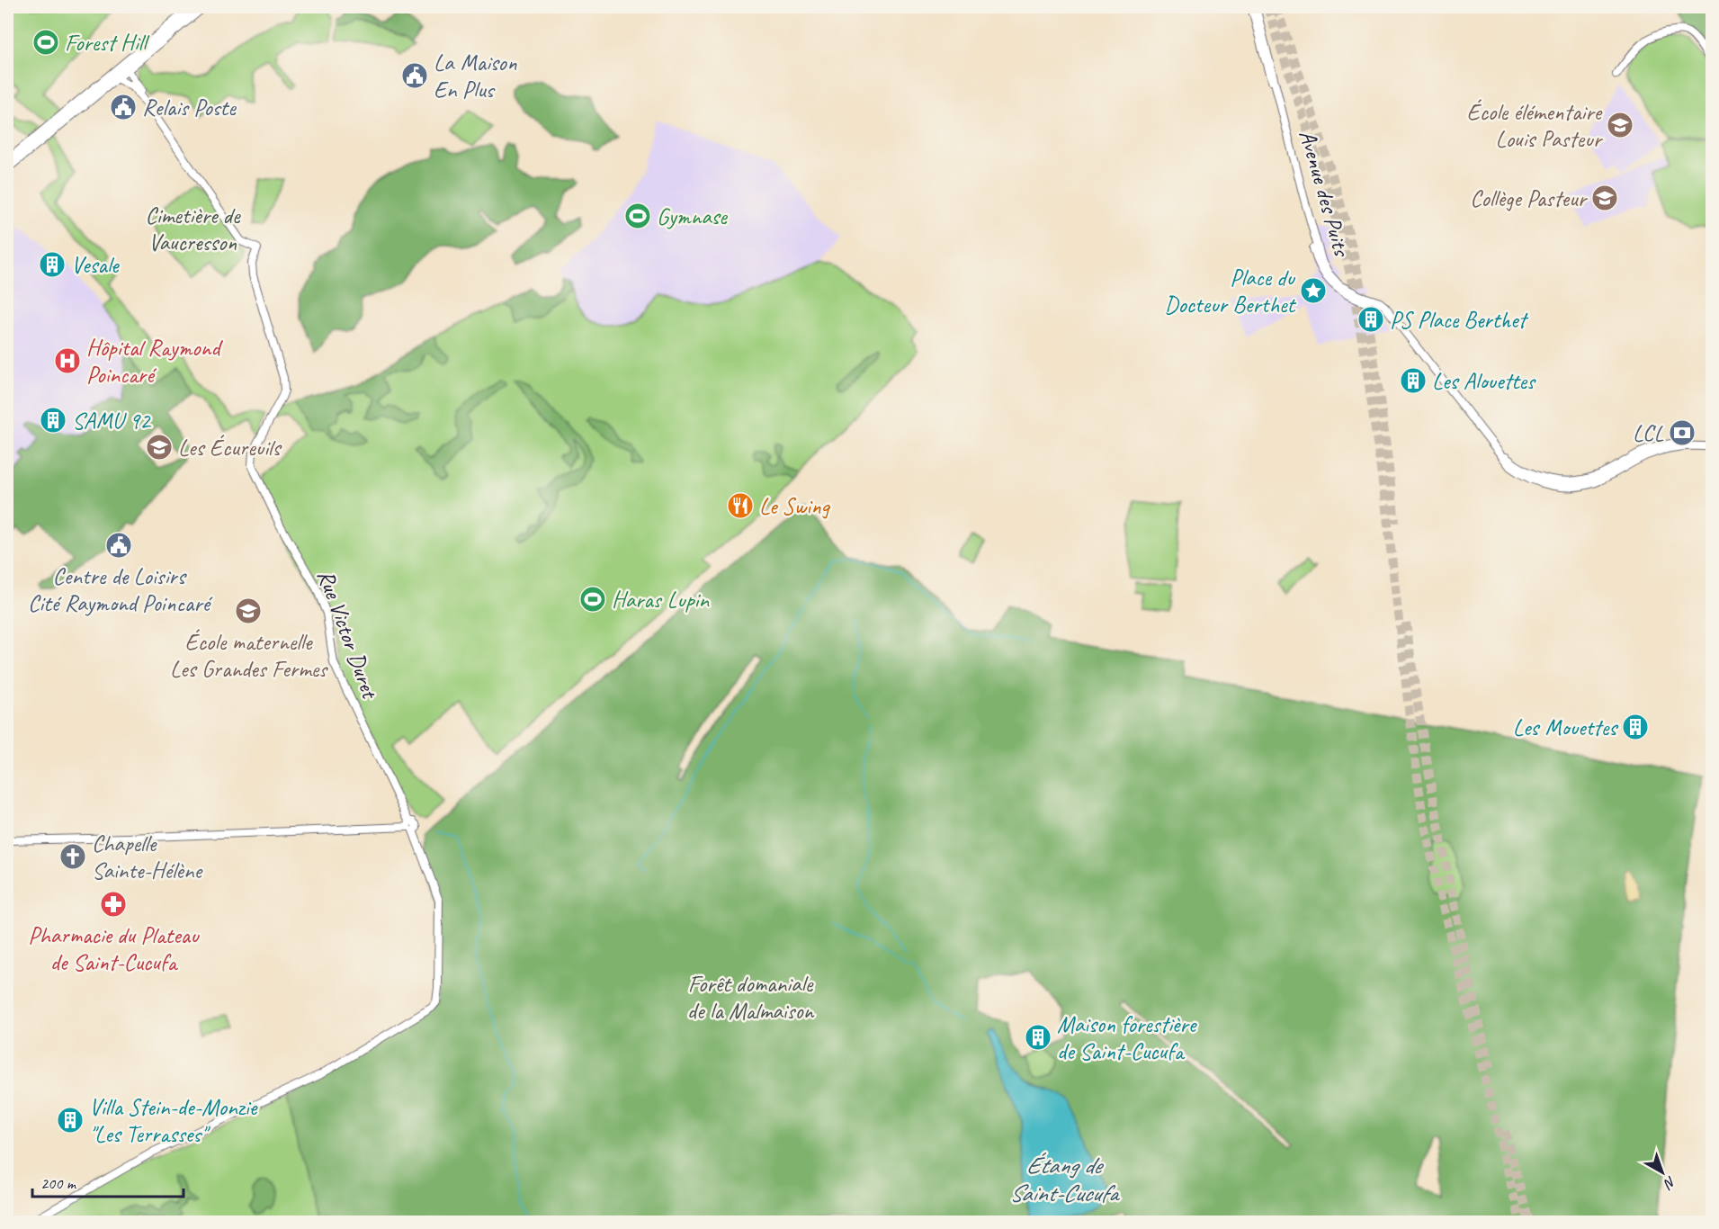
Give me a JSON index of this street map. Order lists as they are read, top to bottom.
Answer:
{
  "streets": {
    "street": ["Avenue des Puits", "Rue Victor Duret"]
  },
  "water": ["Étang de Saint-Cucufa"],
  "parks": ["Cimetière de Vaucresson", "Forêt domaniale de la Malmaison"],
  "places": {
    "sports": ["Forest Hill", "Gymnase", "Haras Lupin"],
    "public building": ["La Maison En Plus", "Relais Poste", "Centre de Loisirs Cité Raymond Poincaré"],
    "school or university": [
      "École élémentaire Louis Pasteur",
      "Collège Pasteur",
      "Les Écureuils",
      "École maternelle Les Grandes Fermes"
    ],
    "building": [
      "Vesale",
      "PS Place Berthet",
      "Les Alouettes",
      "SAMU 92",
      "Les Mouettes",
      "Maison forestière de Saint-Cucufa",
      "Villa Stein-de-Monzie \"Les Terrasses\""
    ],
    "place": ["Place du Docteur Berthet"],
    "hospital": ["Hôpital Raymond Poincaré"],
    "bank": ["LCL"],
    "restaurant": ["Le Swing"],
    "church": ["Chapelle Sainte-Hélène"],
    "pharmacy": ["Pharmacie du Plateau de Saint-Cucufa"]
  },
  "scale_bar": "200 m",
  "north": "bottom right"
}
